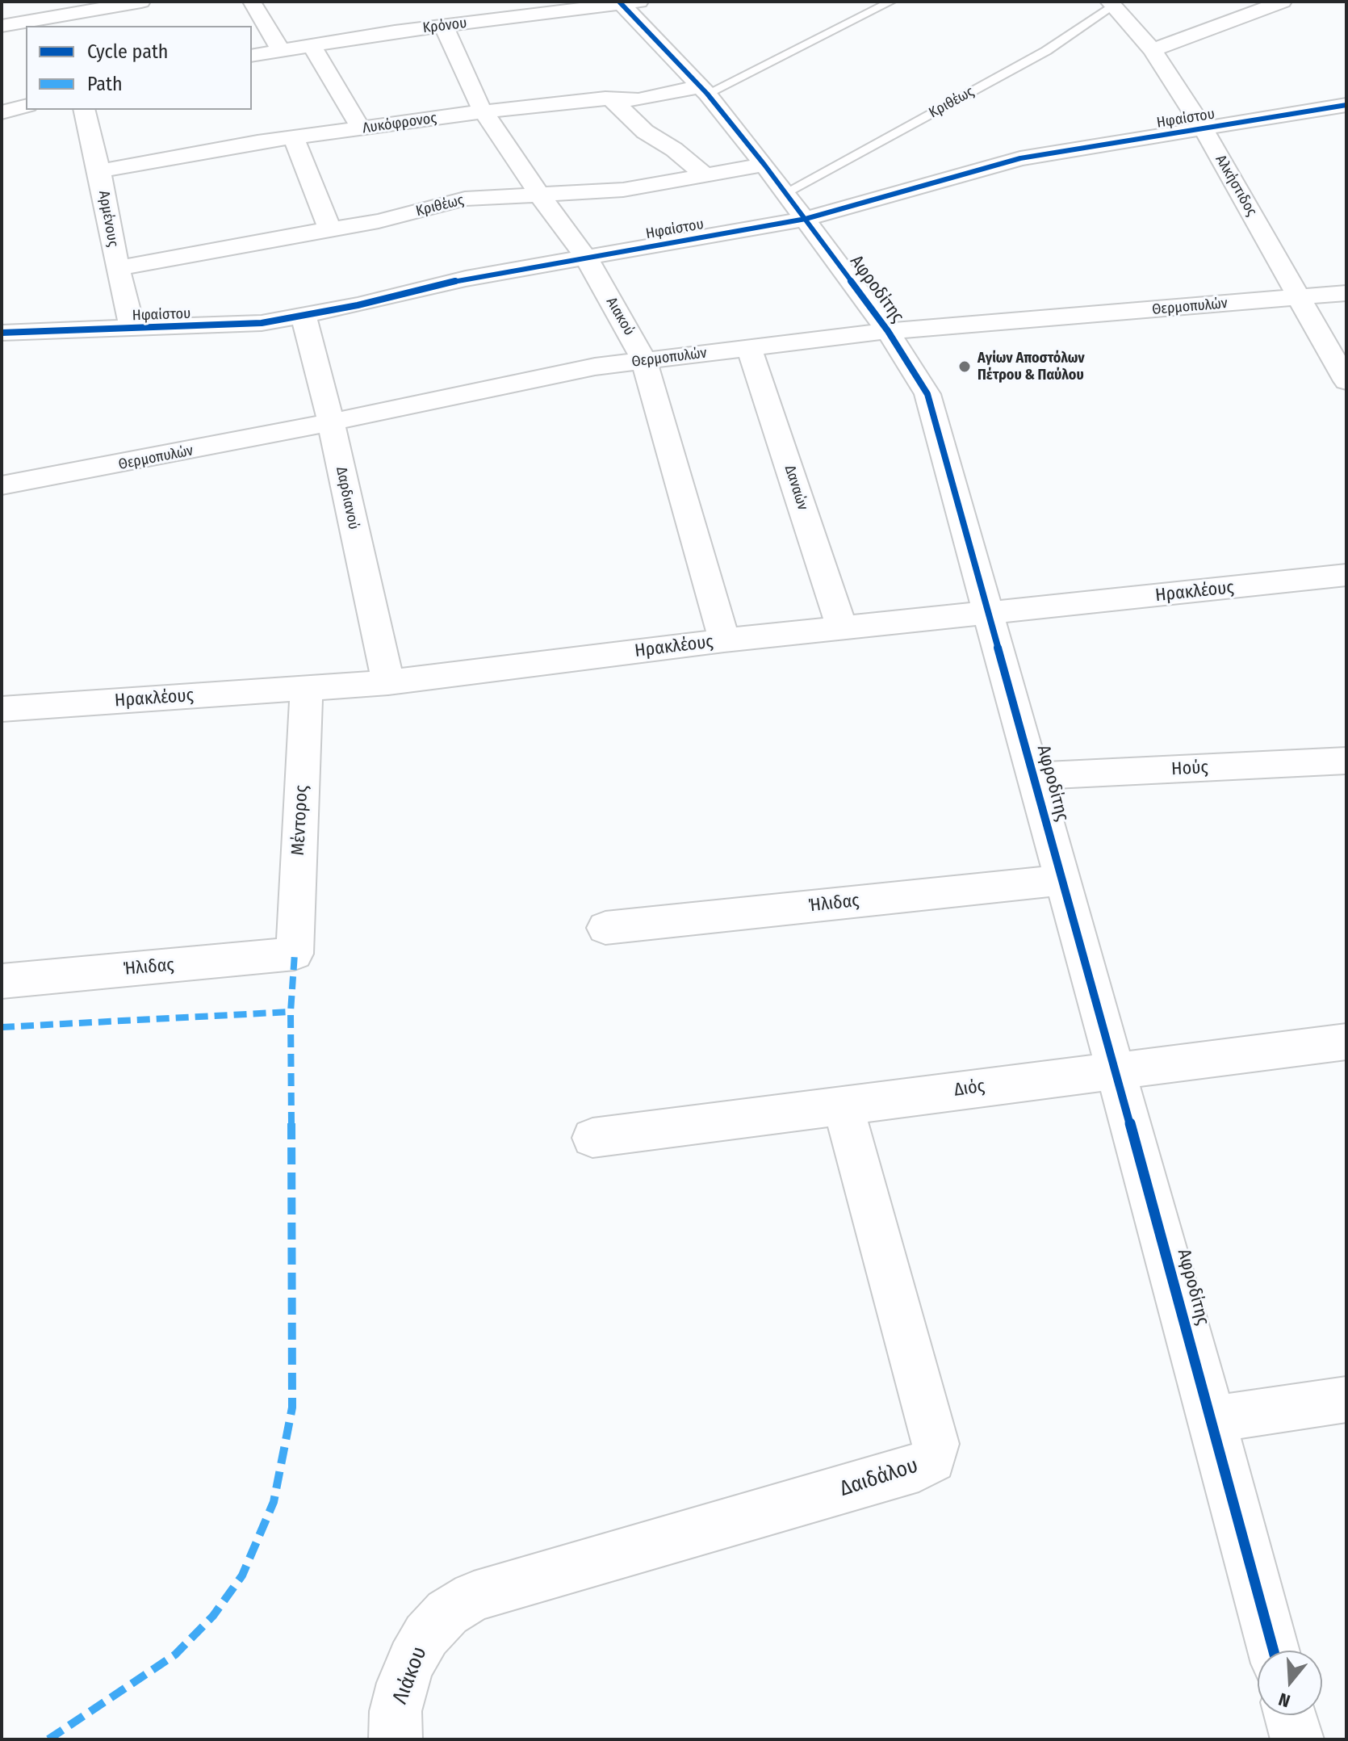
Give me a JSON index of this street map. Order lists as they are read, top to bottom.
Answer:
{
  "streets": {
    "street": [
      "Κρόνου",
      "Κριθέως",
      "Ηφαίστου",
      "Λυκόφρoνος",
      "Αλκήστιδος",
      "Αρμένους",
      "Αφροδίτης",
      "Θερμοπυλών",
      "Αιακού",
      "Δαναών",
      "Δαρδιανού",
      "Ηρακλέους",
      "Ηούς",
      "Μέντορος",
      "Ήλιδας",
      "Διός",
      "Δαιδάλου",
      "Λιάκου"
    ]
  },
  "crossings": [
    ["Κρόνου", "Αφροδίτης"],
    ["Κρόνου", "Αιακού"],
    ["Κριθέως", "Ηφαίστου"],
    ["Κριθέως", "Αλκήστιδος"],
    ["Κριθέως", "Αρμένους"],
    ["Κριθέως", "Αφροδίτης"],
    ["Κριθέως", "Αιακού"],
    ["Ηφαίστου", "Αλκήστιδος"],
    ["Ηφαίστου", "Αρμένους"],
    ["Ηφαίστου", "Αφροδίτης"],
    ["Ηφαίστου", "Αιακού"],
    ["Ηφαίστου", "Δαρδιανού"],
    ["Λυκόφρoνος", "Αρμένους"],
    ["Λυκόφρoνος", "Αφροδίτης"],
    ["Λυκόφρoνος", "Αιακού"],
    ["Αλκήστιδος", "Θερμοπυλών"],
    ["Αφροδίτης", "Θερμοπυλών"],
    ["Αφροδίτης", "Ηρακλέους"],
    ["Αφροδίτης", "Ηούς"],
    ["Αφροδίτης", "Ήλιδας"],
    ["Αφροδίτης", "Διός"],
    ["Θερμοπυλών", "Αιακού"],
    ["Θερμοπυλών", "Δαναών"],
    ["Θερμοπυλών", "Δαρδιανού"],
    ["Αιακού", "Ηρακλέους"],
    ["Δαναών", "Ηρακλέους"],
    ["Δαρδιανού", "Ηρακλέους"],
    ["Ηρακλέους", "Μέντορος"],
    ["Μέντορος", "Ήλιδας"],
    ["Διός", "Δαιδάλου"],
    ["Δαιδάλου", "Λιάκου"]
  ],
  "places": ["Αγίων Αποστόλων Πέτρου & Παύλου"],
  "legend": ["Cycle path", "Path"],
  "north": "bottom"
}
